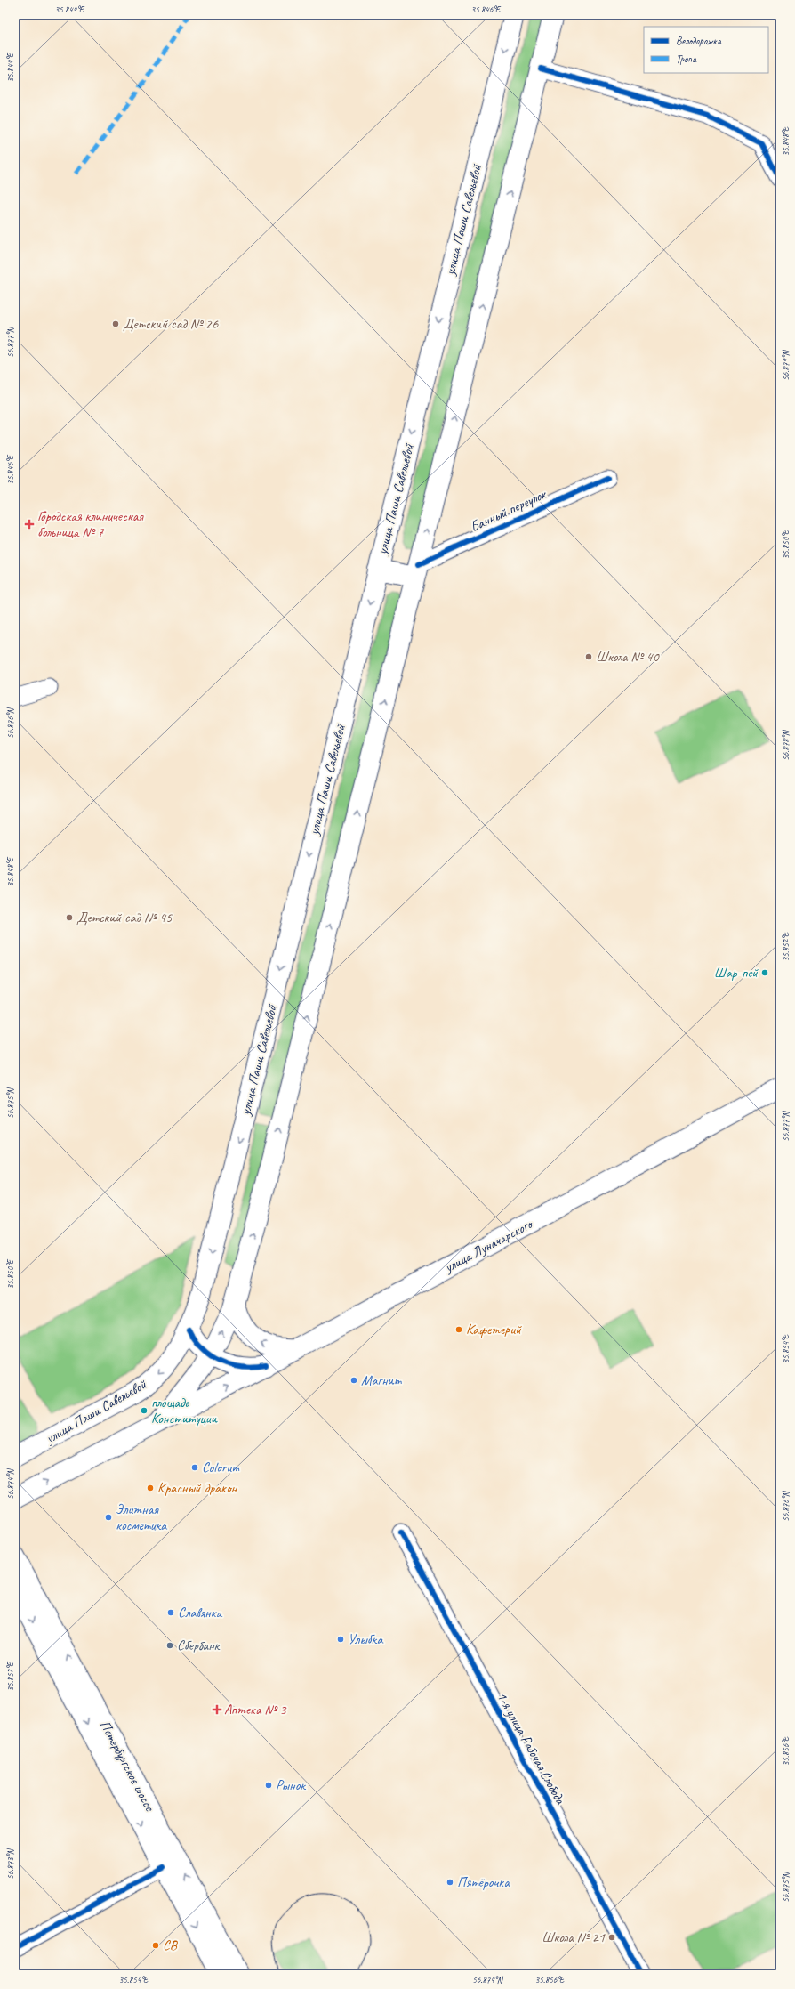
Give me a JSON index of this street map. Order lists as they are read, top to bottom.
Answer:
{
  "streets": {
    "main road": ["улица Паши Савельевой", "улица Луначарского", "Петербургское шоссе"],
    "street": ["Банный переулок", "1-я улица Рабочая Слобода"]
  },
  "places": {
    "other": [
      "Детский сад № 26",
      "Школа № 40",
      "Детский сад № 45",
      "Шар-пей",
      "Кафетерий",
      "Магнит",
      "площадь Конституции",
      "Colorит",
      "Красный дракон",
      "Элитная косметика",
      "Славянка",
      "Улыбка",
      "Сбербанк",
      "Рынок",
      "Пятёрочка",
      "Школа № 21",
      "СВ"
    ],
    "health": ["Городская клиническая больница № 7", "Аптека № 3"]
  },
  "legend": ["Велодорожка", "Тропа"],
  "coordinates": [
    "35.844°E",
    "35.846°E",
    "35.848°E",
    "56.877°N",
    "56.879°N",
    "35.850°E",
    "56.876°N",
    "56.878°N",
    "35.852°E",
    "56.875°N",
    "35.854°E",
    "56.874°N",
    "35.856°E",
    "56.873°N"
  ]
}
